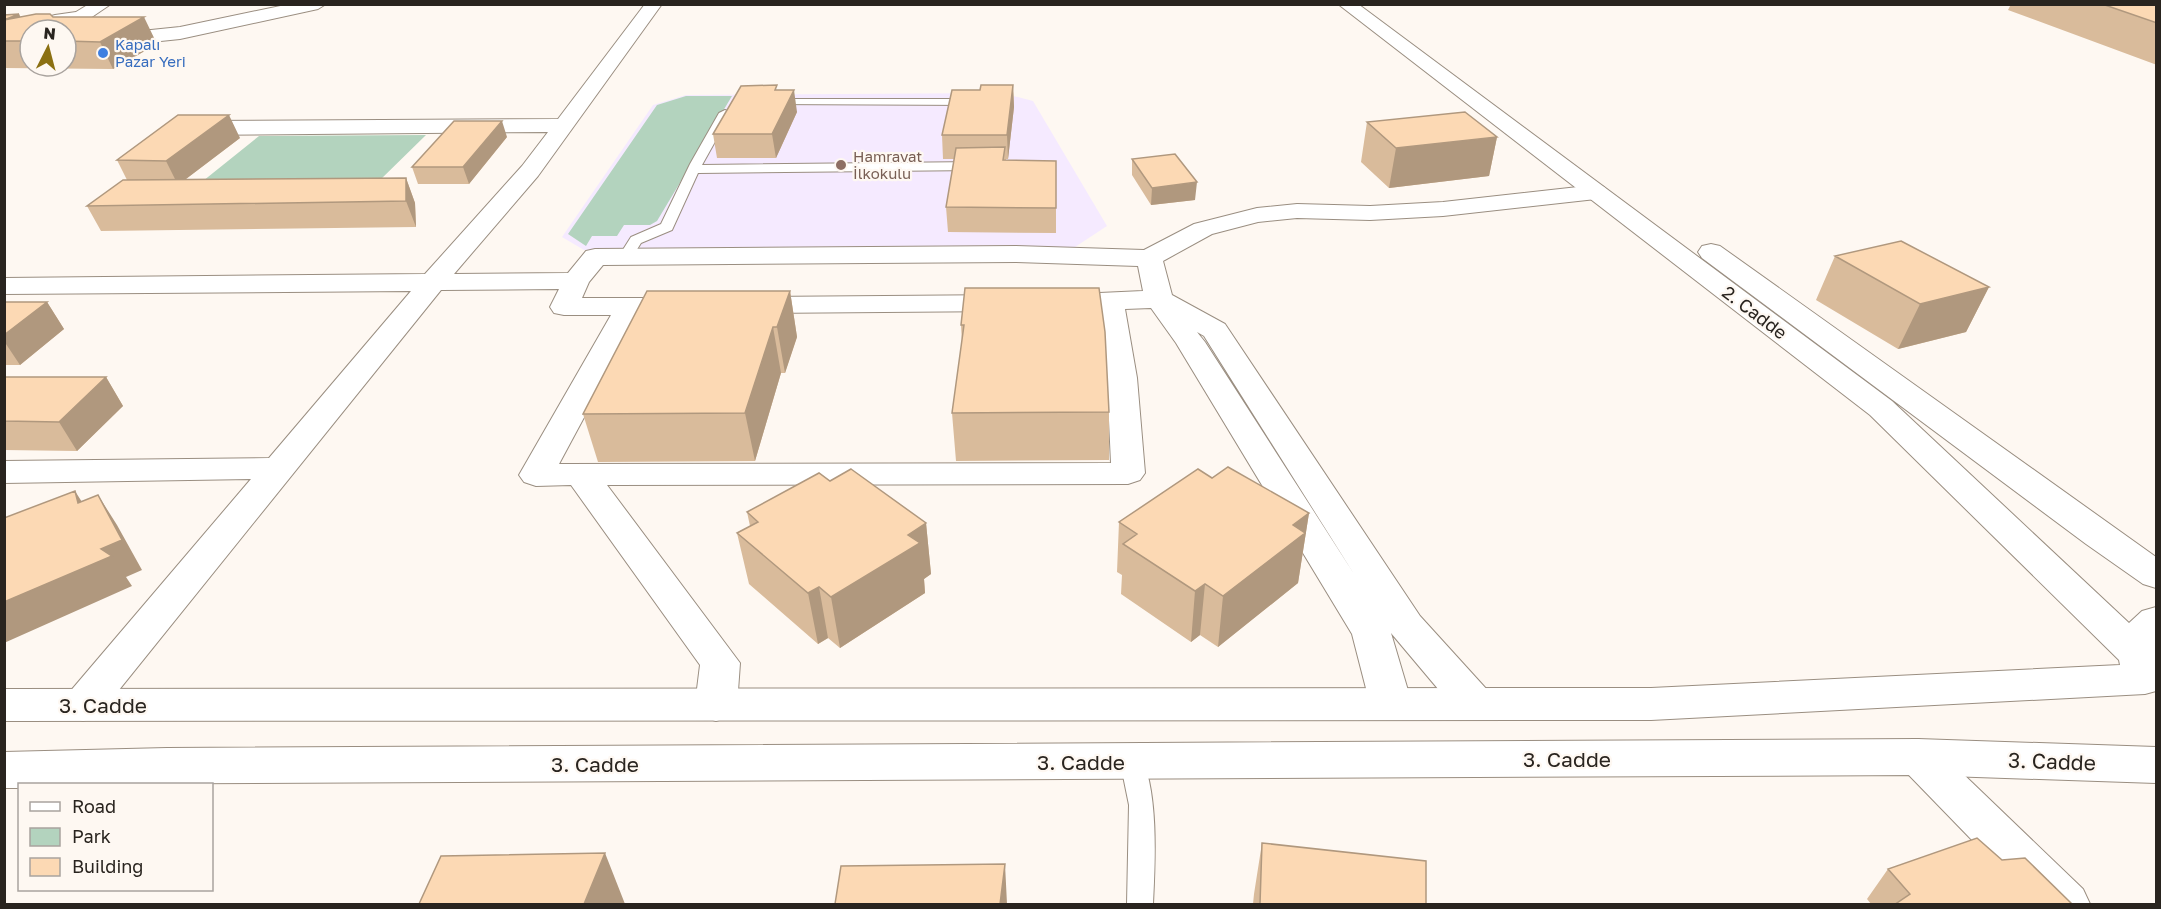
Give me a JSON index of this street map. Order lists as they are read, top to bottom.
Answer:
{
  "streets": {
    "street": ["2. Cadde", "3. Cadde"]
  },
  "crossings": [
    ["2. Cadde", "3. Cadde"]
  ],
  "places": ["Kapalı Pazar Yeri", "Hamravat İlkokulu"],
  "legend": ["Road", "Park", "Building"],
  "north": "top"
}
